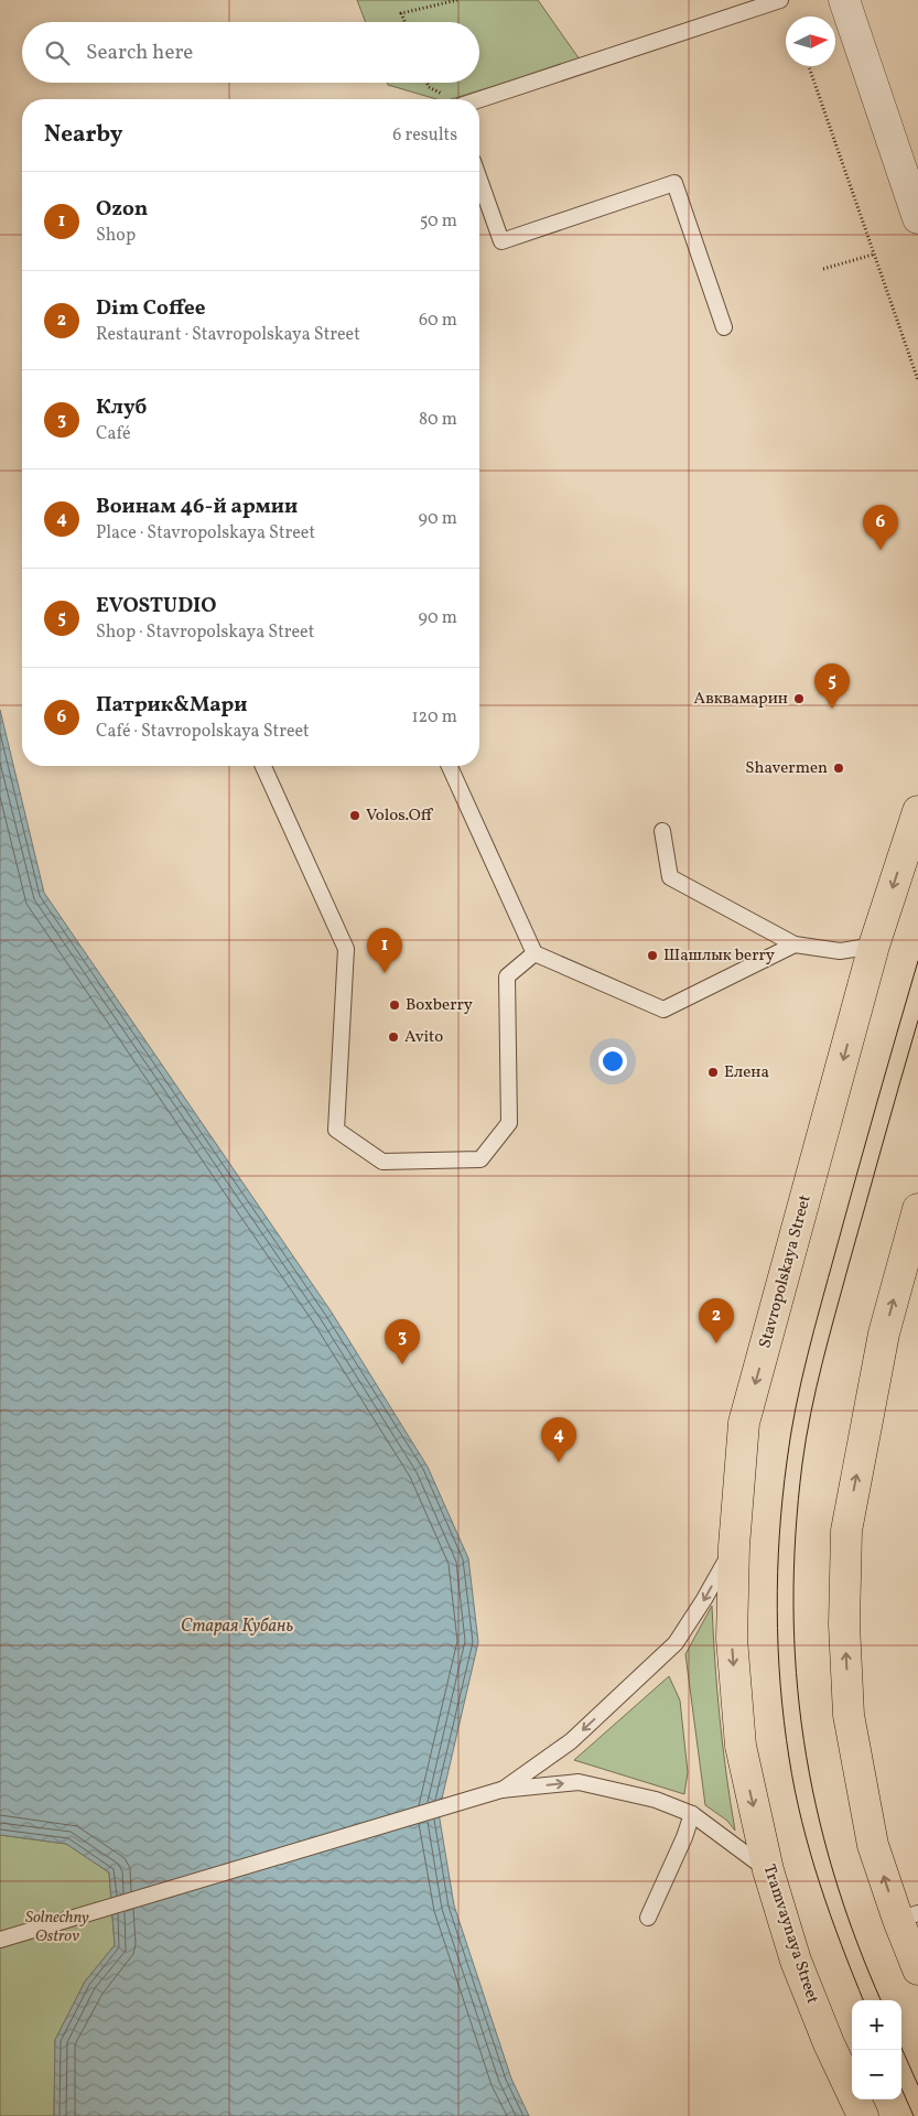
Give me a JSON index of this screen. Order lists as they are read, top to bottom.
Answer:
{
  "streets": {
    "main road": ["Stavropolskaya Street", "Tramvaynaya Street"]
  },
  "crossings": [
    ["Stavropolskaya Street", "Tramvaynaya Street"]
  ],
  "water": ["Старая Кубань"],
  "parks": ["Solnechny Ostrov"],
  "places": [
    "Авквамарин",
    "Shavermen",
    "Volos.Off",
    "Шашлык berry",
    "Boxberry",
    "Avito",
    "Елена"
  ],
  "north": "right",
  "page": {
    "search": "Search here",
    "heading": ["Nearby", "6 results"],
    "list": [
      {
        "mark": "1",
        "name": "Ozon",
        "note": "Shop",
        "value": "50 m"
      },
      {
        "mark": "2",
        "name": "Dim Coffee",
        "note": "Restaurant · Stavropolskaya Street",
        "value": "60 m"
      },
      {
        "mark": "3",
        "name": "Клуб",
        "note": "Café",
        "value": "80 m"
      },
      {
        "mark": "4",
        "name": "Воинам 46-й армии",
        "note": "Place · Stavropolskaya Street",
        "value": "90 m"
      },
      {
        "mark": "5",
        "name": "EVOSTUDIO",
        "note": "Shop · Stavropolskaya Street",
        "value": "90 m"
      },
      {
        "mark": "6",
        "name": "Патрик&Мари",
        "note": "Café · Stavropolskaya Street",
        "value": "120 m"
      }
    ],
    "pins": [
      "6",
      "5",
      "1",
      "2",
      "3",
      "4"
    ],
    "map_buttons": ["+", "−"]
  }
}
